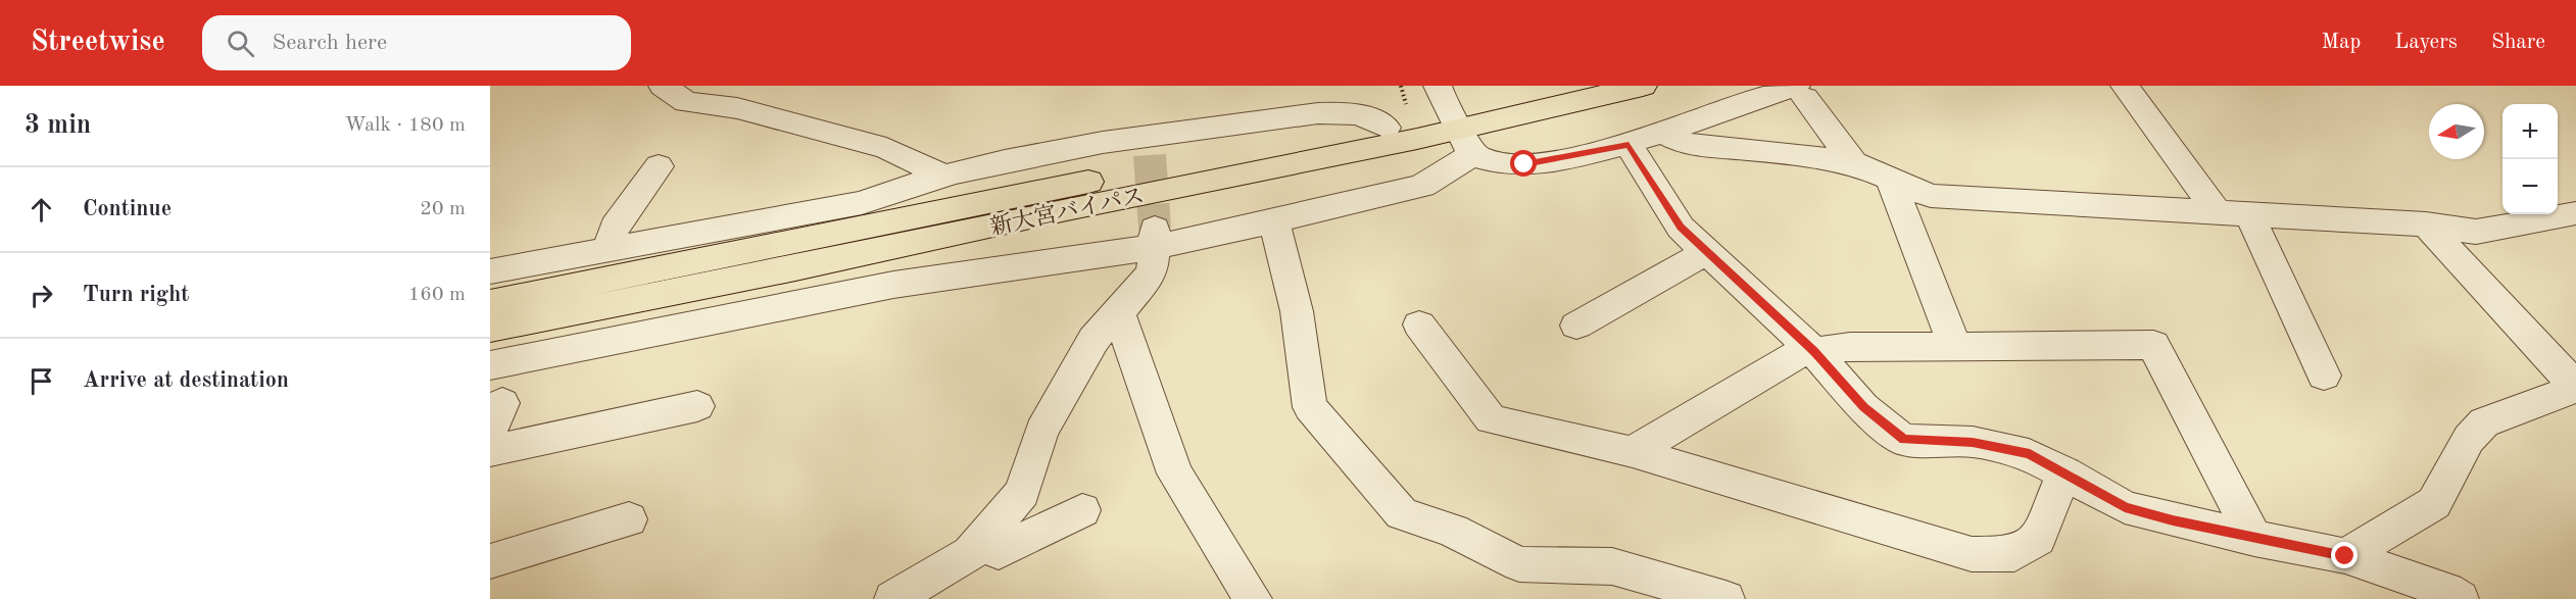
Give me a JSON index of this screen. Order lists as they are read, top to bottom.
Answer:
{
  "streets": {
    "highway": ["新大宮バイパス"]
  },
  "north": "left",
  "page": {
    "header": "Streetwise",
    "search": "Search here",
    "nav": ["Map", "Layers", "Share"],
    "heading": ["3 min", "Walk · 180 m"],
    "map_buttons": ["+", "−"],
    "list": [
      ["Continue", "20 m"],
      ["Turn right", "160 m"],
      "Arrive at destination"
    ]
  }
}
